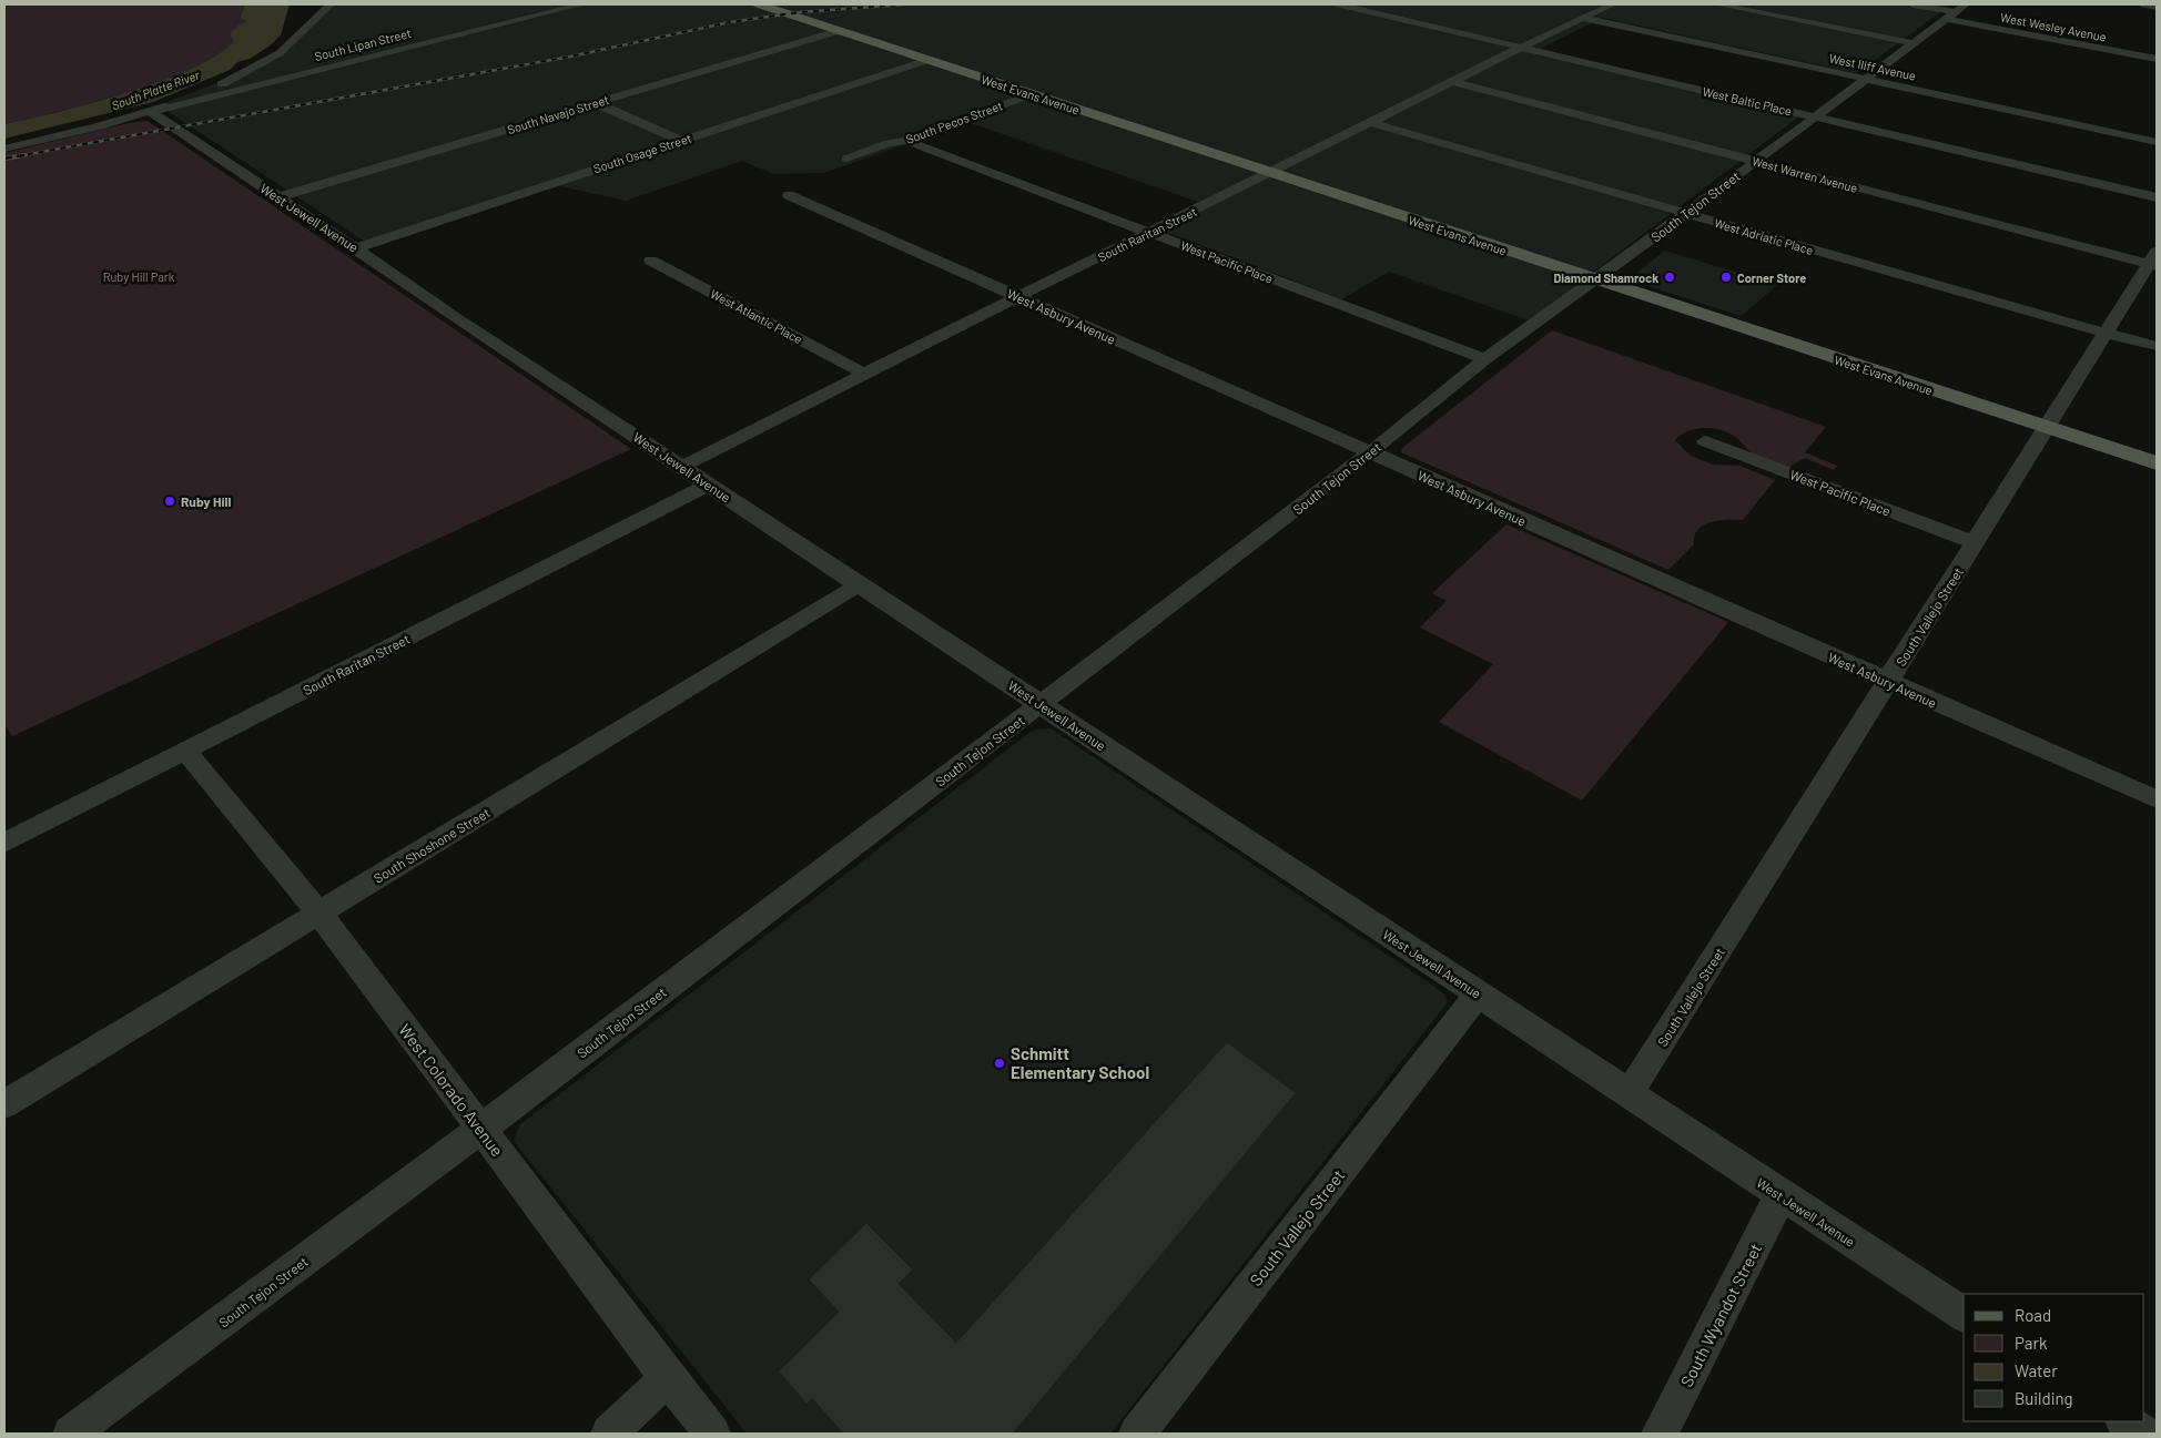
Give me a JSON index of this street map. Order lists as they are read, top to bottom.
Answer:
{
  "streets": {
    "main road": ["West Evans Avenue"],
    "street": [
      "West Wesley Avenue",
      "South Lipan Street",
      "West Iliff Avenue",
      "West Baltic Place",
      "South Navajo Street",
      "South Pecos Street",
      "South Osage Street",
      "West Warren Avenue",
      "South Tejon Street",
      "West Jewell Avenue",
      "South Raritan Street",
      "West Adriatic Place",
      "West Pacific Place",
      "West Atlantic Place",
      "West Asbury Avenue",
      "South Vallejo Street",
      "South Shoshone Street",
      "West Colorado Avenue",
      "South Wyandot Street"
    ]
  },
  "crossings": [
    ["West Wesley Avenue", "South Tejon Street"],
    ["South Lipan Street", "West Jewell Avenue"],
    ["West Iliff Avenue", "South Tejon Street"],
    ["West Iliff Avenue", "South Raritan Street"],
    ["West Evans Avenue", "South Navajo Street"],
    ["West Evans Avenue", "South Pecos Street"],
    ["West Evans Avenue", "South Osage Street"],
    ["West Evans Avenue", "South Tejon Street"],
    ["West Evans Avenue", "South Raritan Street"],
    ["West Evans Avenue", "South Vallejo Street"],
    ["West Baltic Place", "South Tejon Street"],
    ["West Baltic Place", "South Raritan Street"],
    ["South Navajo Street", "West Jewell Avenue"],
    ["South Pecos Street", "West Pacific Place"],
    ["South Osage Street", "West Jewell Avenue"],
    ["West Warren Avenue", "South Tejon Street"],
    ["West Warren Avenue", "South Raritan Street"],
    ["West Warren Avenue", "South Vallejo Street"],
    ["South Tejon Street", "West Jewell Avenue"],
    ["South Tejon Street", "West Adriatic Place"],
    ["South Tejon Street", "West Pacific Place"],
    ["South Tejon Street", "West Asbury Avenue"],
    ["South Tejon Street", "West Colorado Avenue"],
    ["West Jewell Avenue", "South Raritan Street"],
    ["West Jewell Avenue", "South Vallejo Street"],
    ["West Jewell Avenue", "South Shoshone Street"],
    ["West Jewell Avenue", "South Wyandot Street"],
    ["South Raritan Street", "West Adriatic Place"],
    ["South Raritan Street", "West Pacific Place"],
    ["South Raritan Street", "West Atlantic Place"],
    ["South Raritan Street", "West Asbury Avenue"],
    ["South Raritan Street", "West Colorado Avenue"],
    ["West Adriatic Place", "South Vallejo Street"],
    ["West Pacific Place", "South Vallejo Street"],
    ["West Asbury Avenue", "South Vallejo Street"],
    ["South Shoshone Street", "West Colorado Avenue"]
  ],
  "water": ["South Platte River"],
  "parks": ["Ruby Hill Park"],
  "places": [
    "Diamond Shamrock",
    "Corner Store",
    "Ruby Hill",
    "Schmitt Elementary School"
  ],
  "legend": [
    "Road",
    "Park",
    "Water",
    "Building"
  ]
}
